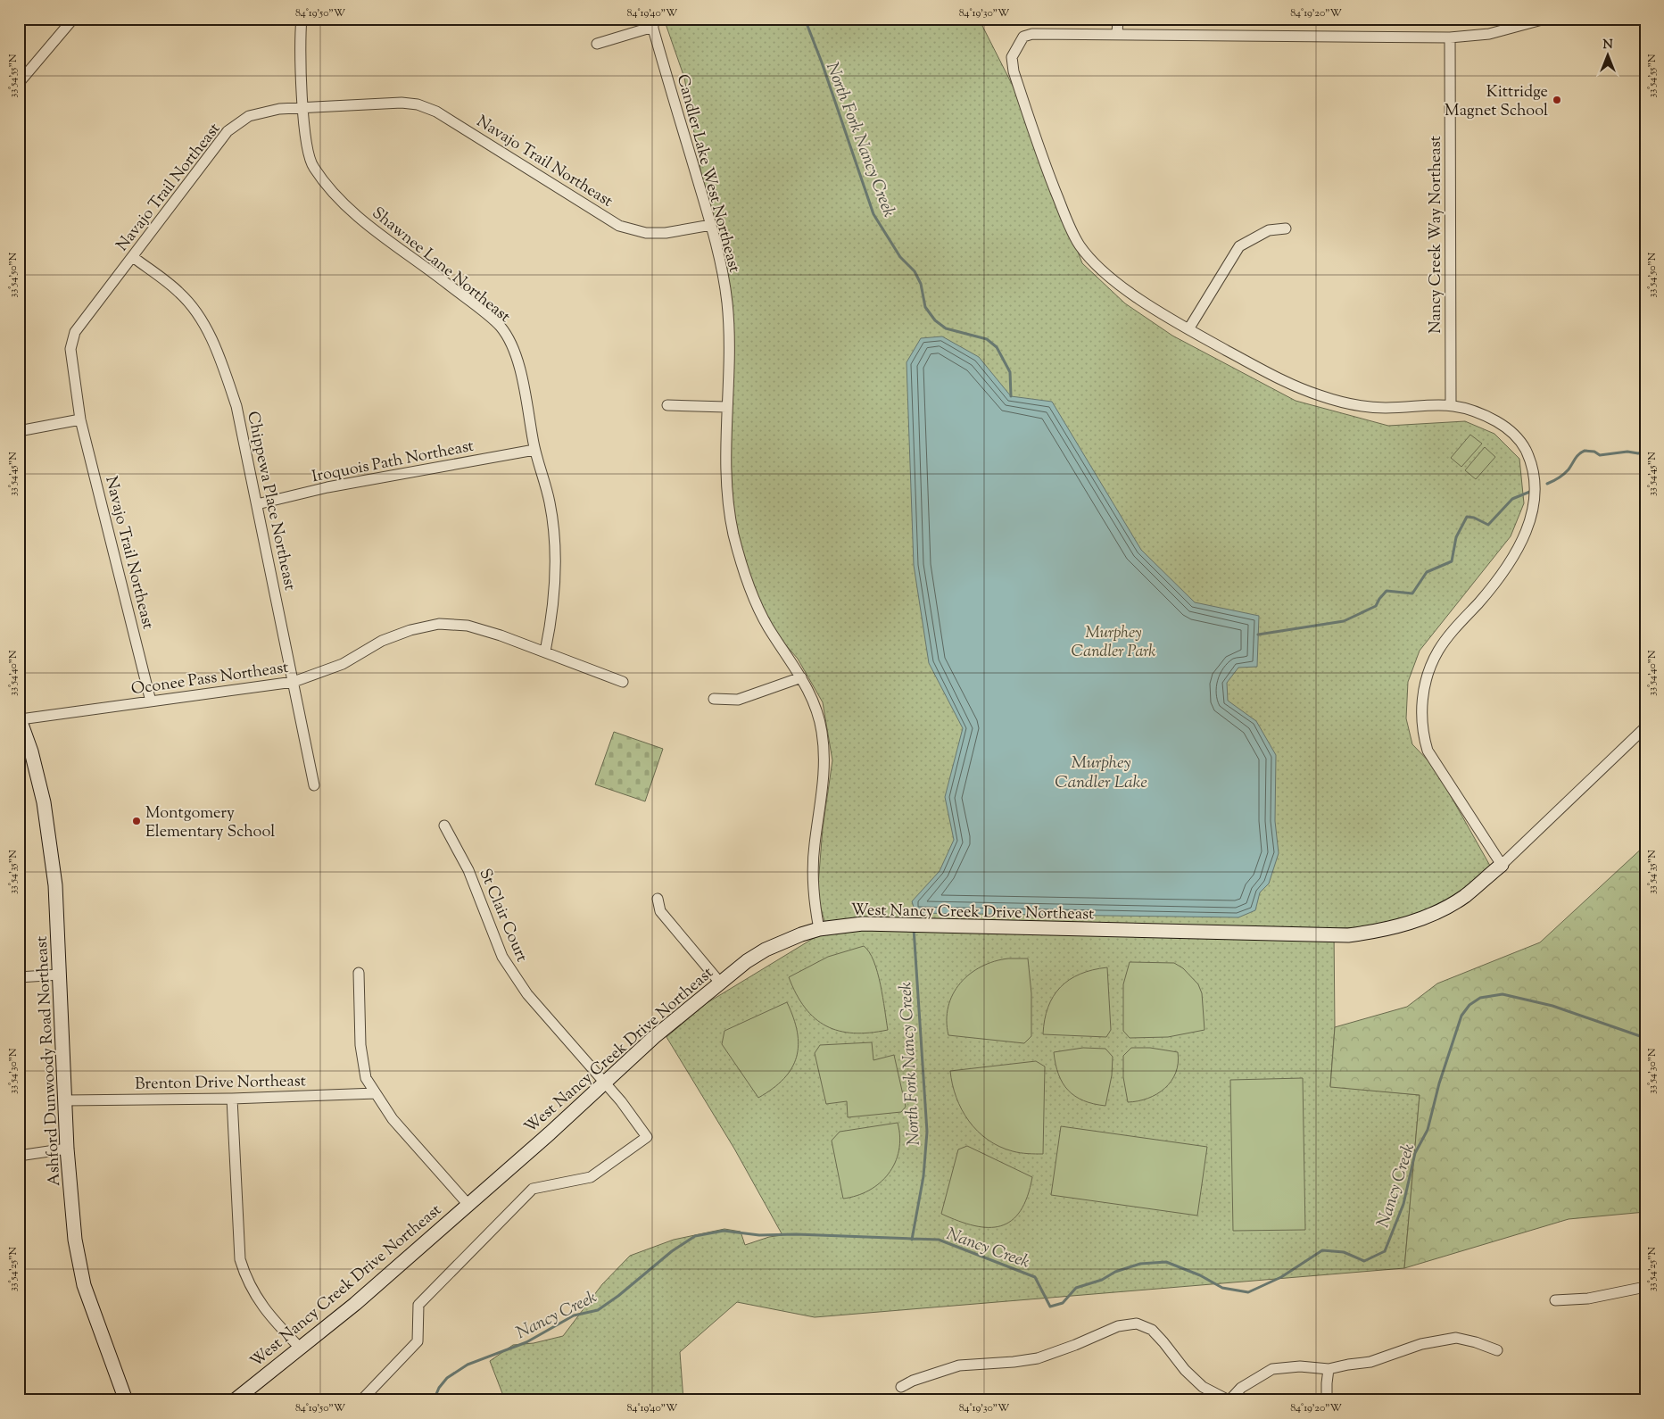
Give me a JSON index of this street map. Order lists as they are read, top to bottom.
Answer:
{
  "streets": {
    "street": [
      "Navajo Trail Northeast",
      "Candler Lake West Northeast",
      "Nancy Creek Way Northeast",
      "Shawnee Lane Northeast",
      "Iroquois Path Northeast",
      "Chippewa Place Northeast",
      "Oconee Pass Northeast",
      "West Nancy Creek Drive Northeast",
      "St Clair Court",
      "Ashford Dunwoody Road Northeast",
      "Brenton Drive Northeast"
    ]
  },
  "crossings": [
    ["Navajo Trail Northeast", "Candler Lake West Northeast"],
    ["Navajo Trail Northeast", "Shawnee Lane Northeast"],
    ["Navajo Trail Northeast", "Chippewa Place Northeast"],
    ["Navajo Trail Northeast", "Oconee Pass Northeast"],
    ["Candler Lake West Northeast", "West Nancy Creek Drive Northeast"],
    ["Shawnee Lane Northeast", "Iroquois Path Northeast"],
    ["Shawnee Lane Northeast", "Oconee Pass Northeast"],
    ["Iroquois Path Northeast", "Chippewa Place Northeast"],
    ["Chippewa Place Northeast", "Oconee Pass Northeast"],
    ["Oconee Pass Northeast", "Ashford Dunwoody Road Northeast"],
    ["West Nancy Creek Drive Northeast", "St Clair Court"],
    ["Ashford Dunwoody Road Northeast", "Brenton Drive Northeast"]
  ],
  "water": ["North Fork Nancy Creek", "Murphey Candler Lake", "Nancy Creek"],
  "parks": ["Murphey Candler Park"],
  "places": ["Kittridge Magnet School", "Montgomery Elementary School"],
  "north": "top",
  "coordinates": [
    "84°19'50\"W",
    "84°19'40\"W",
    "84°19'30\"W",
    "84°19'20\"W",
    "33°54'55\"N",
    "33°54'50\"N",
    "33°54'45\"N",
    "33°54'40\"N",
    "33°54'35\"N",
    "33°54'30\"N",
    "33°54'25\"N"
  ]
}
